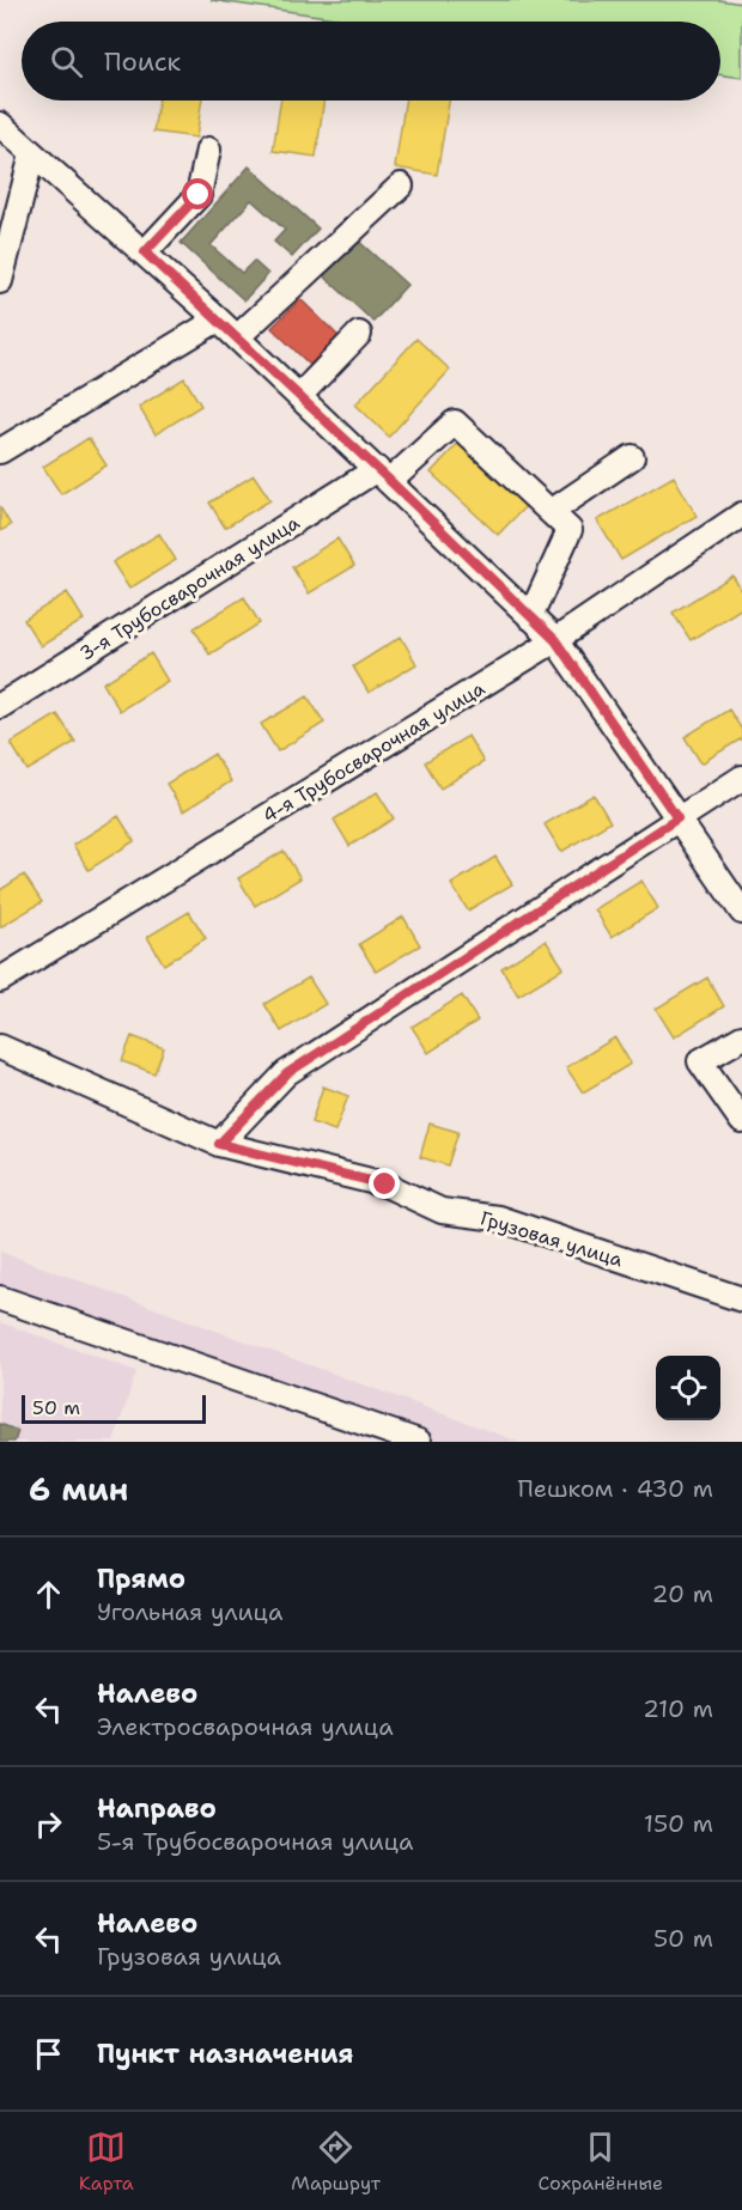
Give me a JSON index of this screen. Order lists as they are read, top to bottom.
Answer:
{
  "streets": {
    "street": ["3-я Трубосварочная улица", "4-я Трубосварочная улица", "Грузовая улица"]
  },
  "scale_bar": "50 m",
  "page": {
    "search": "Поиск",
    "scale": "50 m",
    "heading": ["6 мин", "Пешком · 430 m"],
    "list": [
      ["Прямо", "Угольная улица", "20 m"],
      ["Налево", "Электросварочная улица", "210 m"],
      ["Направо", "5-я Трубосварочная улица", "150 m"],
      ["Налево", "Грузовая улица", "50 m"],
      "Пункт назначения"
    ],
    "nav": ["Карта", "Маршрут", "Сохранённые"]
  }
}
